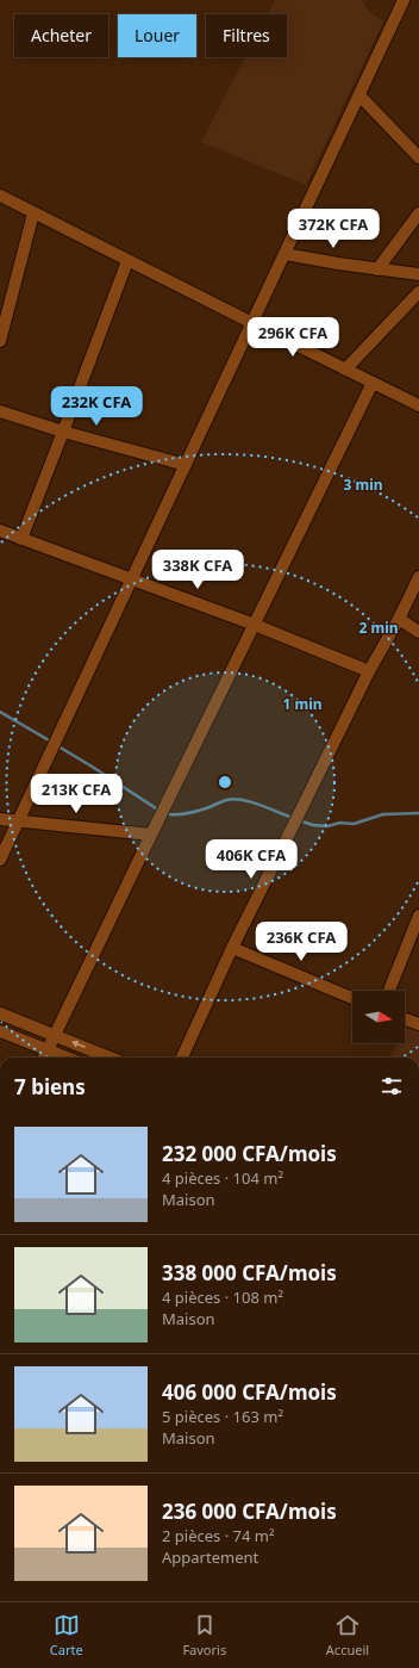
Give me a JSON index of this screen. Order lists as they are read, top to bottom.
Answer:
{
  "north": "right",
  "page": {
    "chip": ["Acheter", "Louer", "Filtres"],
    "price": [
      "372K CFA",
      "296K CFA",
      "232K CFA",
      "338K CFA",
      "213K CFA",
      "406K CFA",
      "236K CFA"
    ],
    "heading": "7 biens",
    "list": [
      {
        "name": "232 000 CFA/mois",
        "note": "4 pièces · 104 m² · Maison"
      },
      {
        "name": "338 000 CFA/mois",
        "note": "4 pièces · 108 m² · Maison"
      },
      {
        "name": "406 000 CFA/mois",
        "note": "5 pièces · 163 m² · Maison"
      },
      {
        "name": "236 000 CFA/mois",
        "note": "2 pièces · 74 m² · Appartement"
      }
    ],
    "tabs": ["Carte", "Favoris", "Accueil"]
  },
  "rings": ["3 min", "2 min", "1 min"]
}
